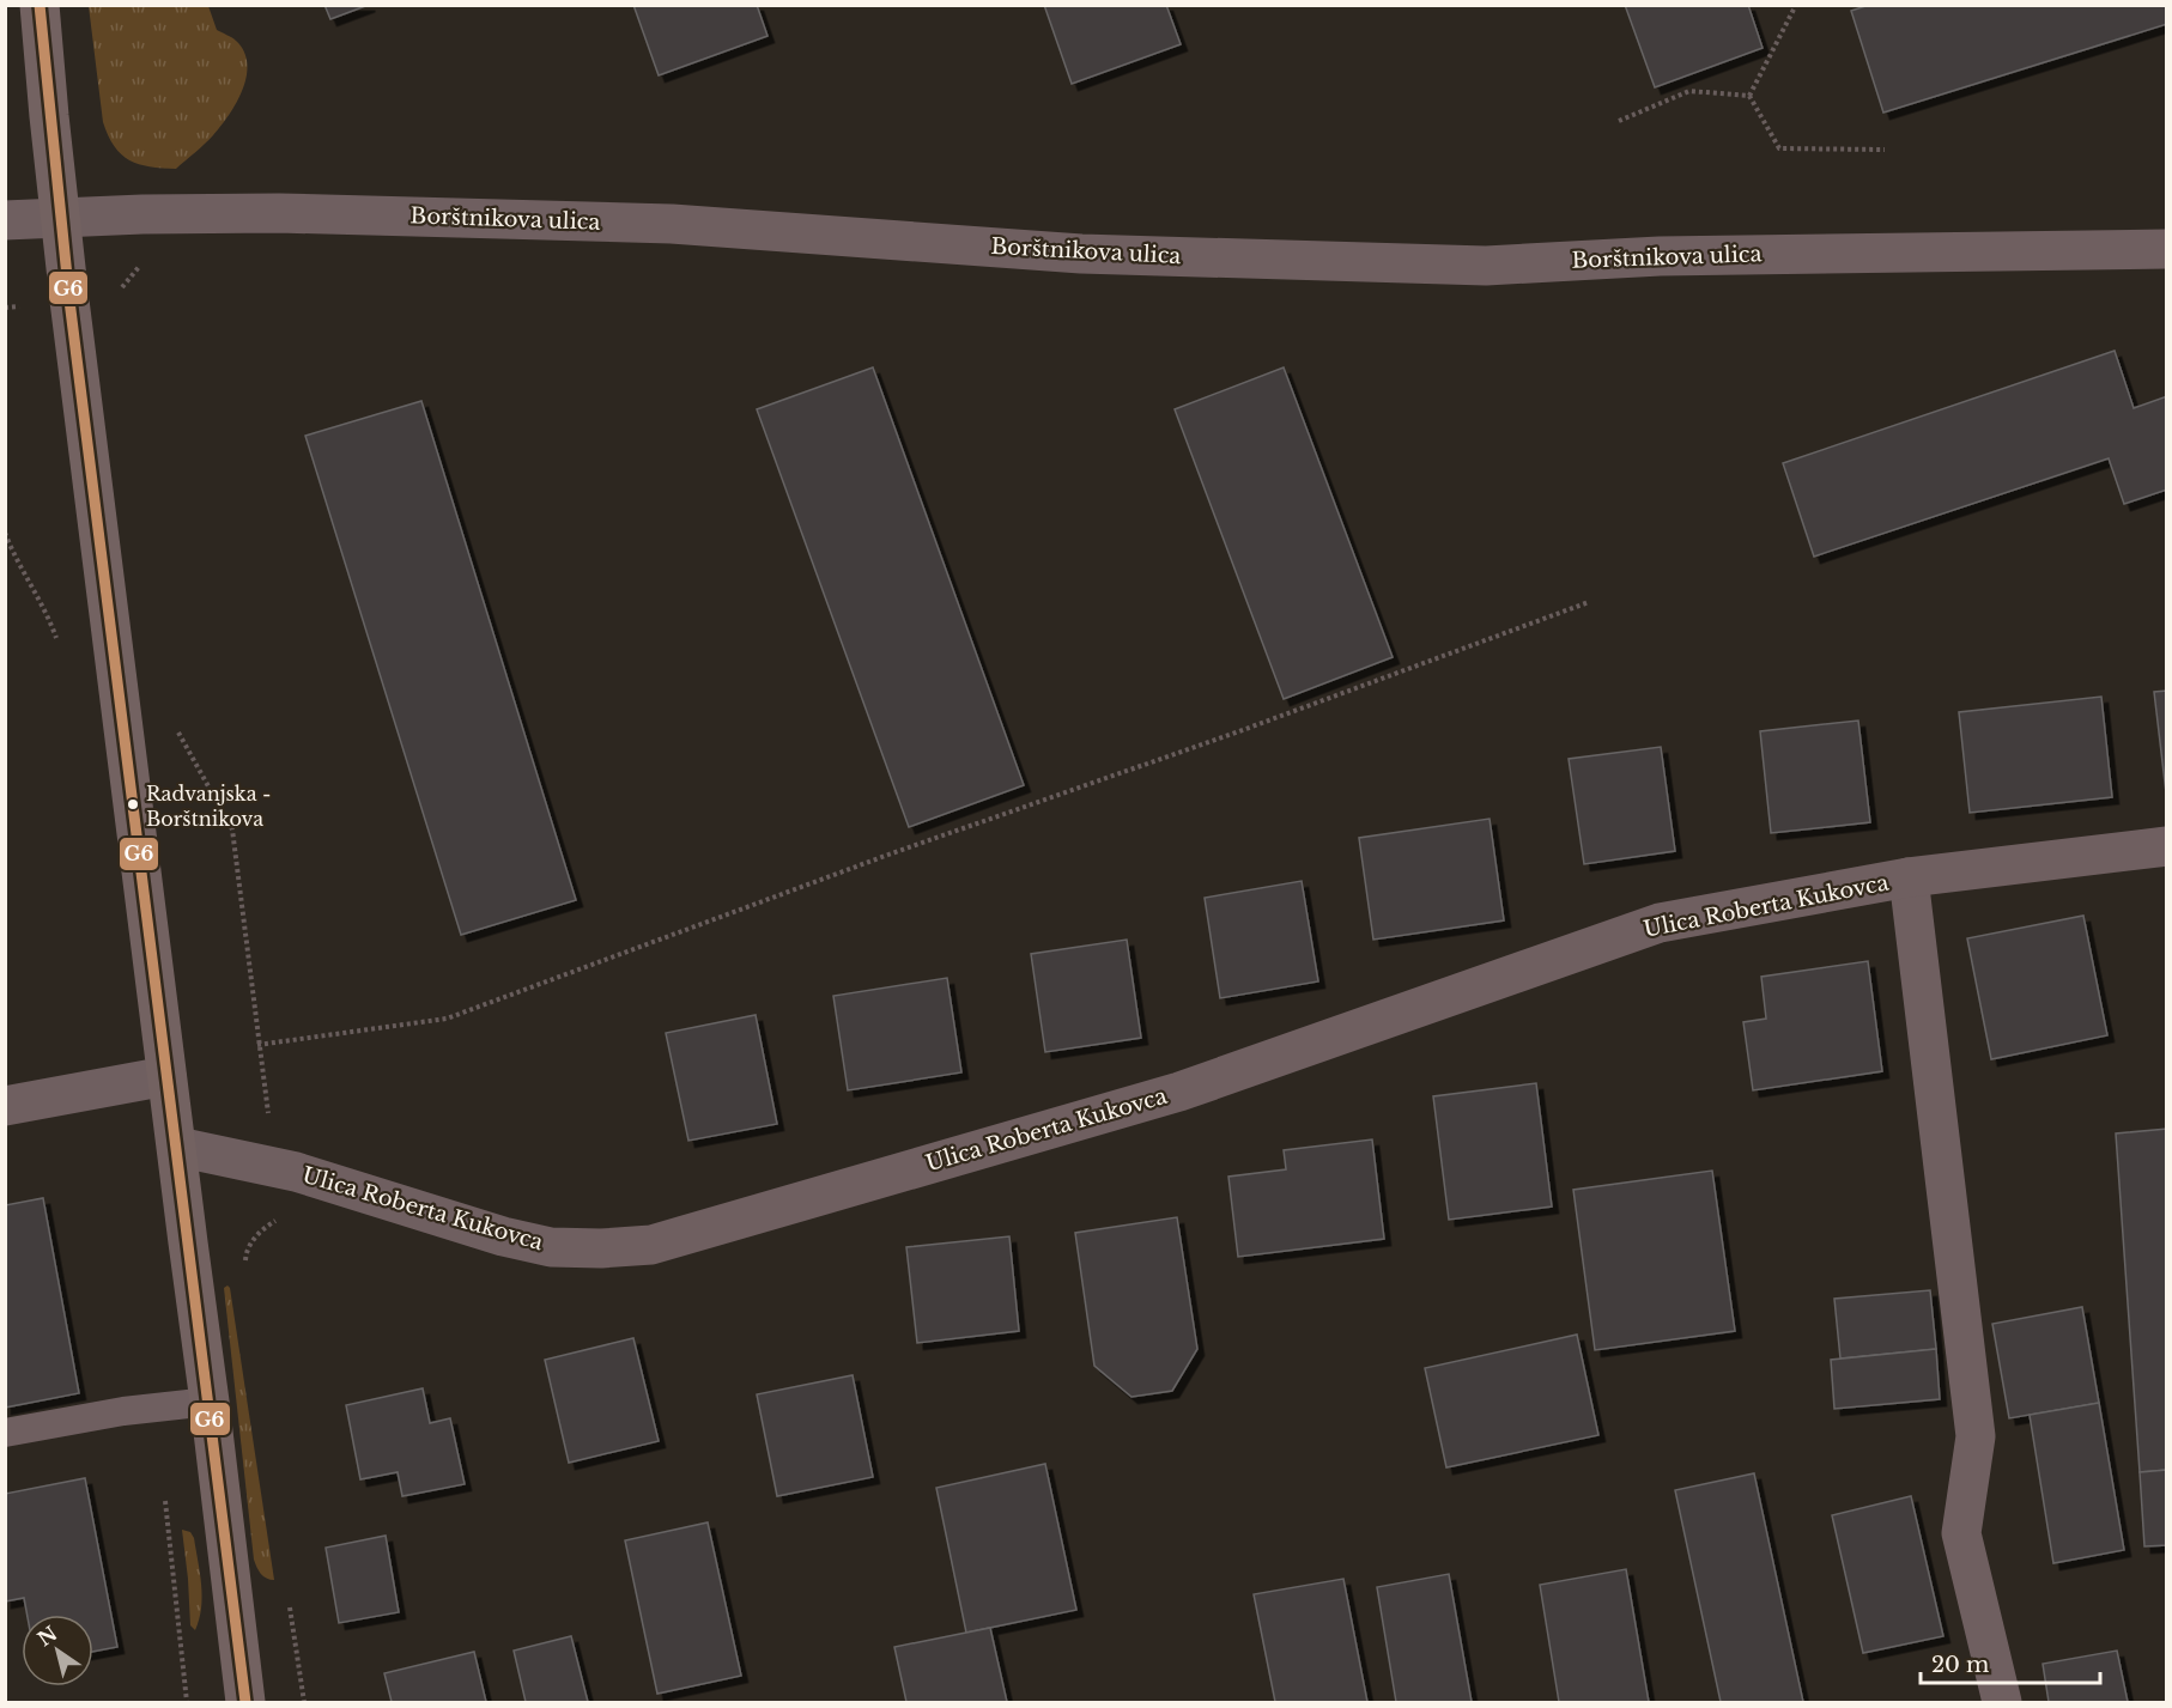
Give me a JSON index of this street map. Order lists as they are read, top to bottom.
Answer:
{
  "streets": {
    "street": ["Borštnikova ulica", "Ulica Roberta Kukovca"]
  },
  "places": ["Radvanjska - Borštnikova"],
  "lines": ["transit line G6"],
  "scale_bar": "20 m",
  "north": "top left"
}
